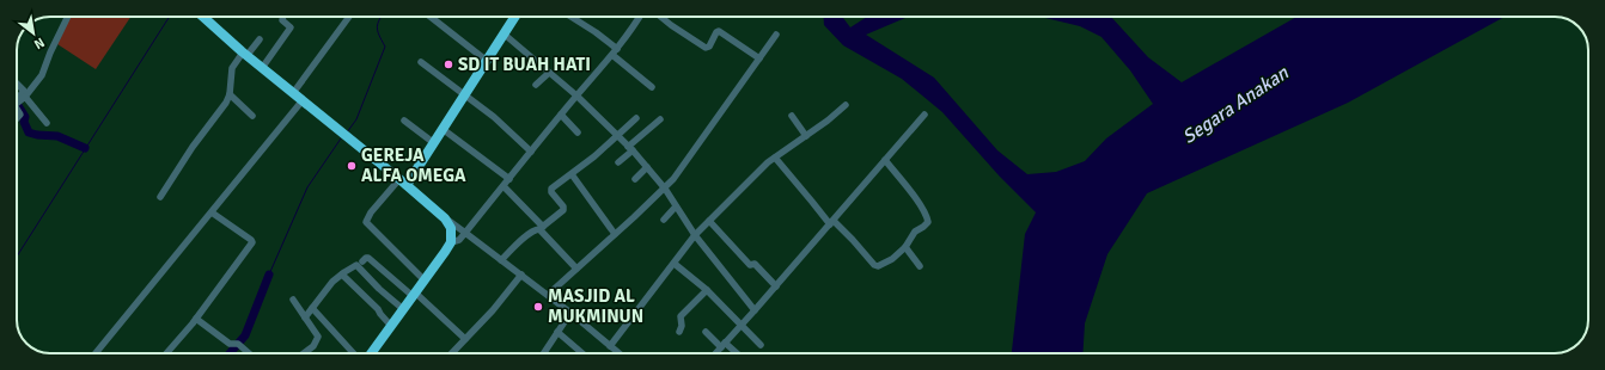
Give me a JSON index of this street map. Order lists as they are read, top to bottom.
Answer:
{
  "water": ["Segara Anakan"],
  "places": ["SD IT BUAH HATI", "GEREJA ALFA OMEGA", "MASJID AL MUKMINUN"],
  "north": "bottom right"
}
